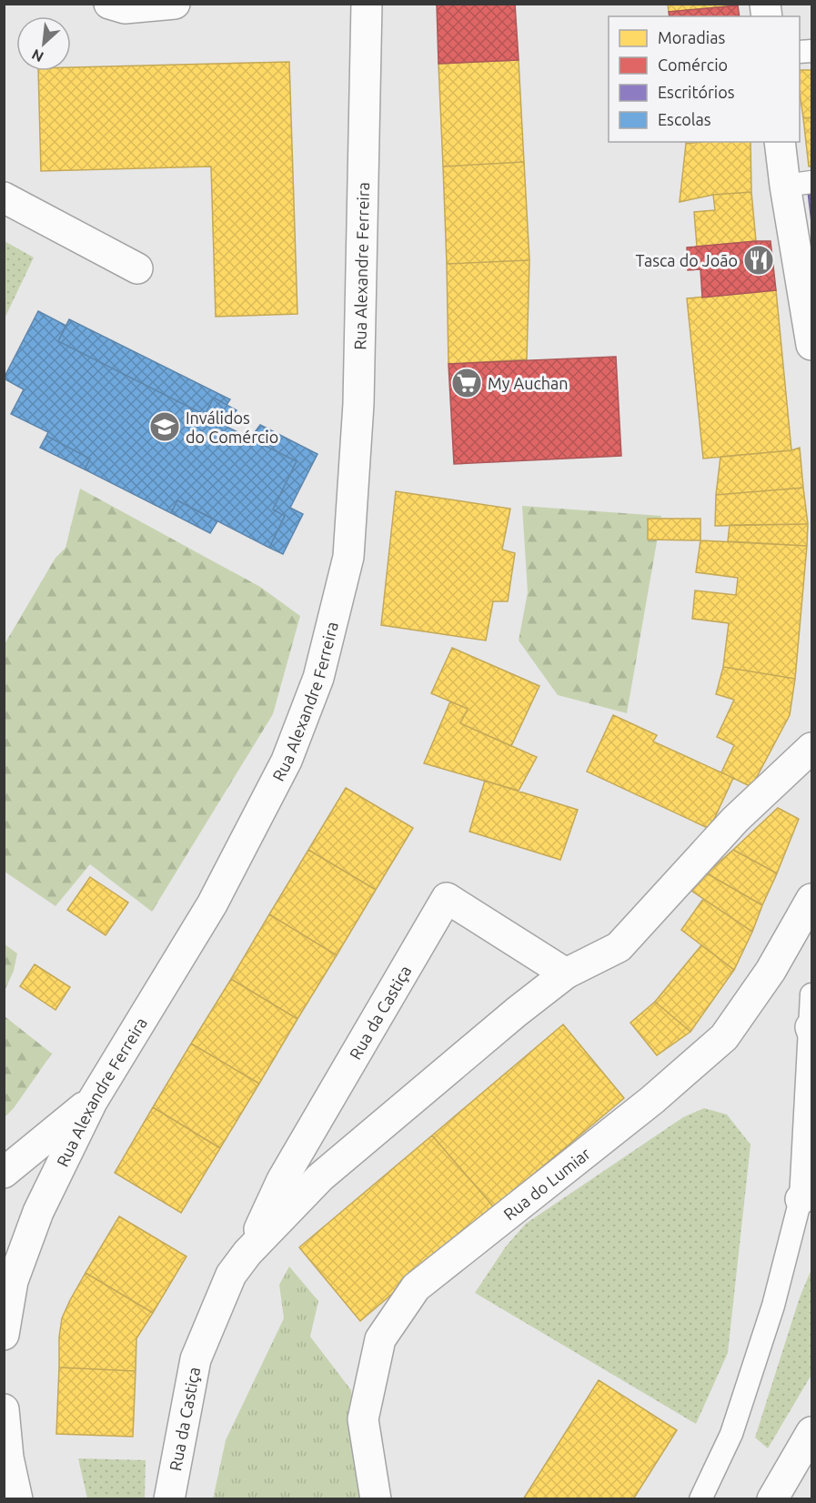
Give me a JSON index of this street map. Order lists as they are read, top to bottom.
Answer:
{
  "streets": {
    "main road": ["Rua Alexandre Ferreira", "Rua da Castiça", "Rua do Lumiar"]
  },
  "places": {
    "restaurant": ["Tasca do João"],
    "supermarket": ["My Auchan"],
    "school or university": ["Inválidos do Comércio"]
  },
  "legend": [
    "Moradias",
    "Comércio",
    "Escritórios",
    "Escolas"
  ],
  "north": "bottom left"
}
